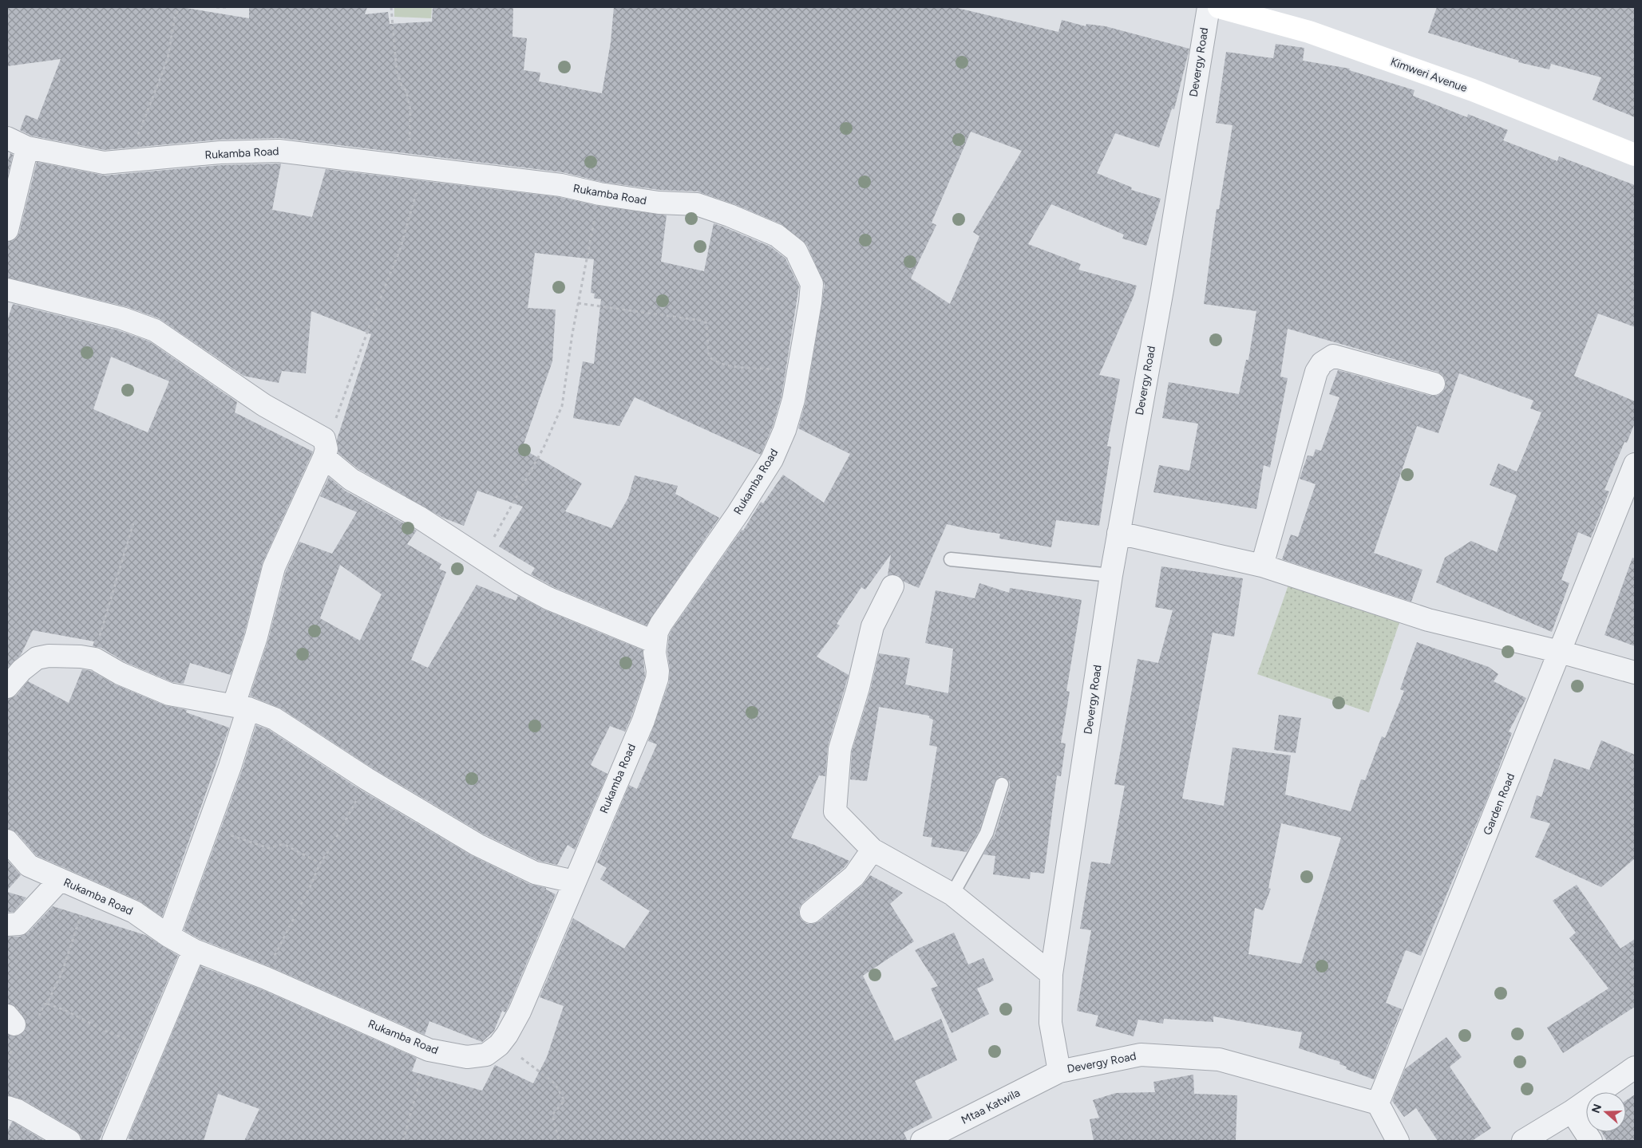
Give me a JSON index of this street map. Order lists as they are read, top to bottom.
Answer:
{
  "streets": {
    "street": [
      "Devergy Road",
      "Kimweri Avenue",
      "Rukamba Road",
      "Garden Road",
      "Mtaa Katwila"
    ]
  },
  "crossings": [
    ["Devergy Road", "Garden Road"],
    ["Devergy Road", "Mtaa Katwila"]
  ],
  "north": "left"
}
